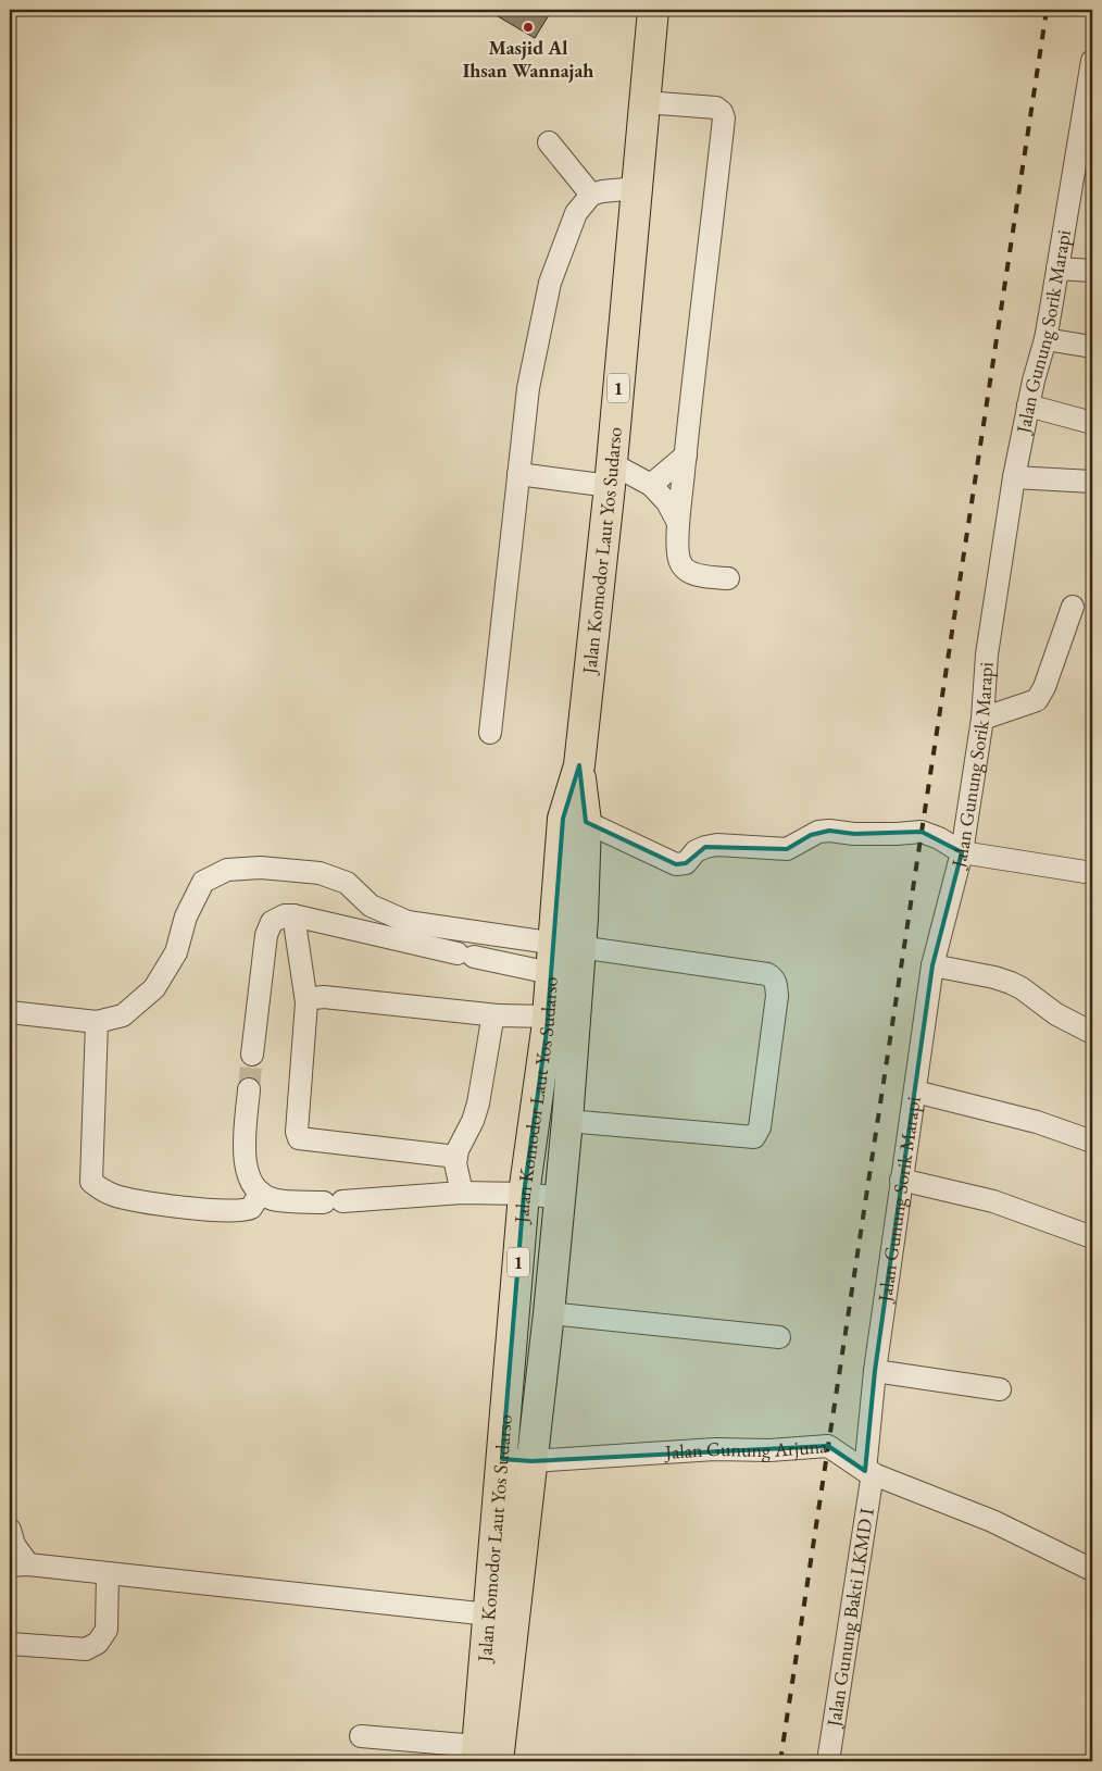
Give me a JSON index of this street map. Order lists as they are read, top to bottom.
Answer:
{
  "streets": {
    "highway": ["1", "Jalan Komodor Laut Yos Sudarso"],
    "street": ["Jalan Gunung Sorik Marapi", "Jalan Gunung Arjuna", "Jalan Gunung Bakti LKMD I"]
  },
  "crossings": [
    ["Jalan Gunung Sorik Marapi", "Jalan Gunung Arjuna"],
    ["Jalan Gunung Sorik Marapi", "Jalan Gunung Bakti LKMD I"],
    ["Jalan Komodor Laut Yos Sudarso", "Jalan Gunung Arjuna"],
    ["Jalan Gunung Arjuna", "Jalan Gunung Bakti LKMD I"]
  ],
  "places": ["Masjid Al Ihsan Wannajah"]
}
